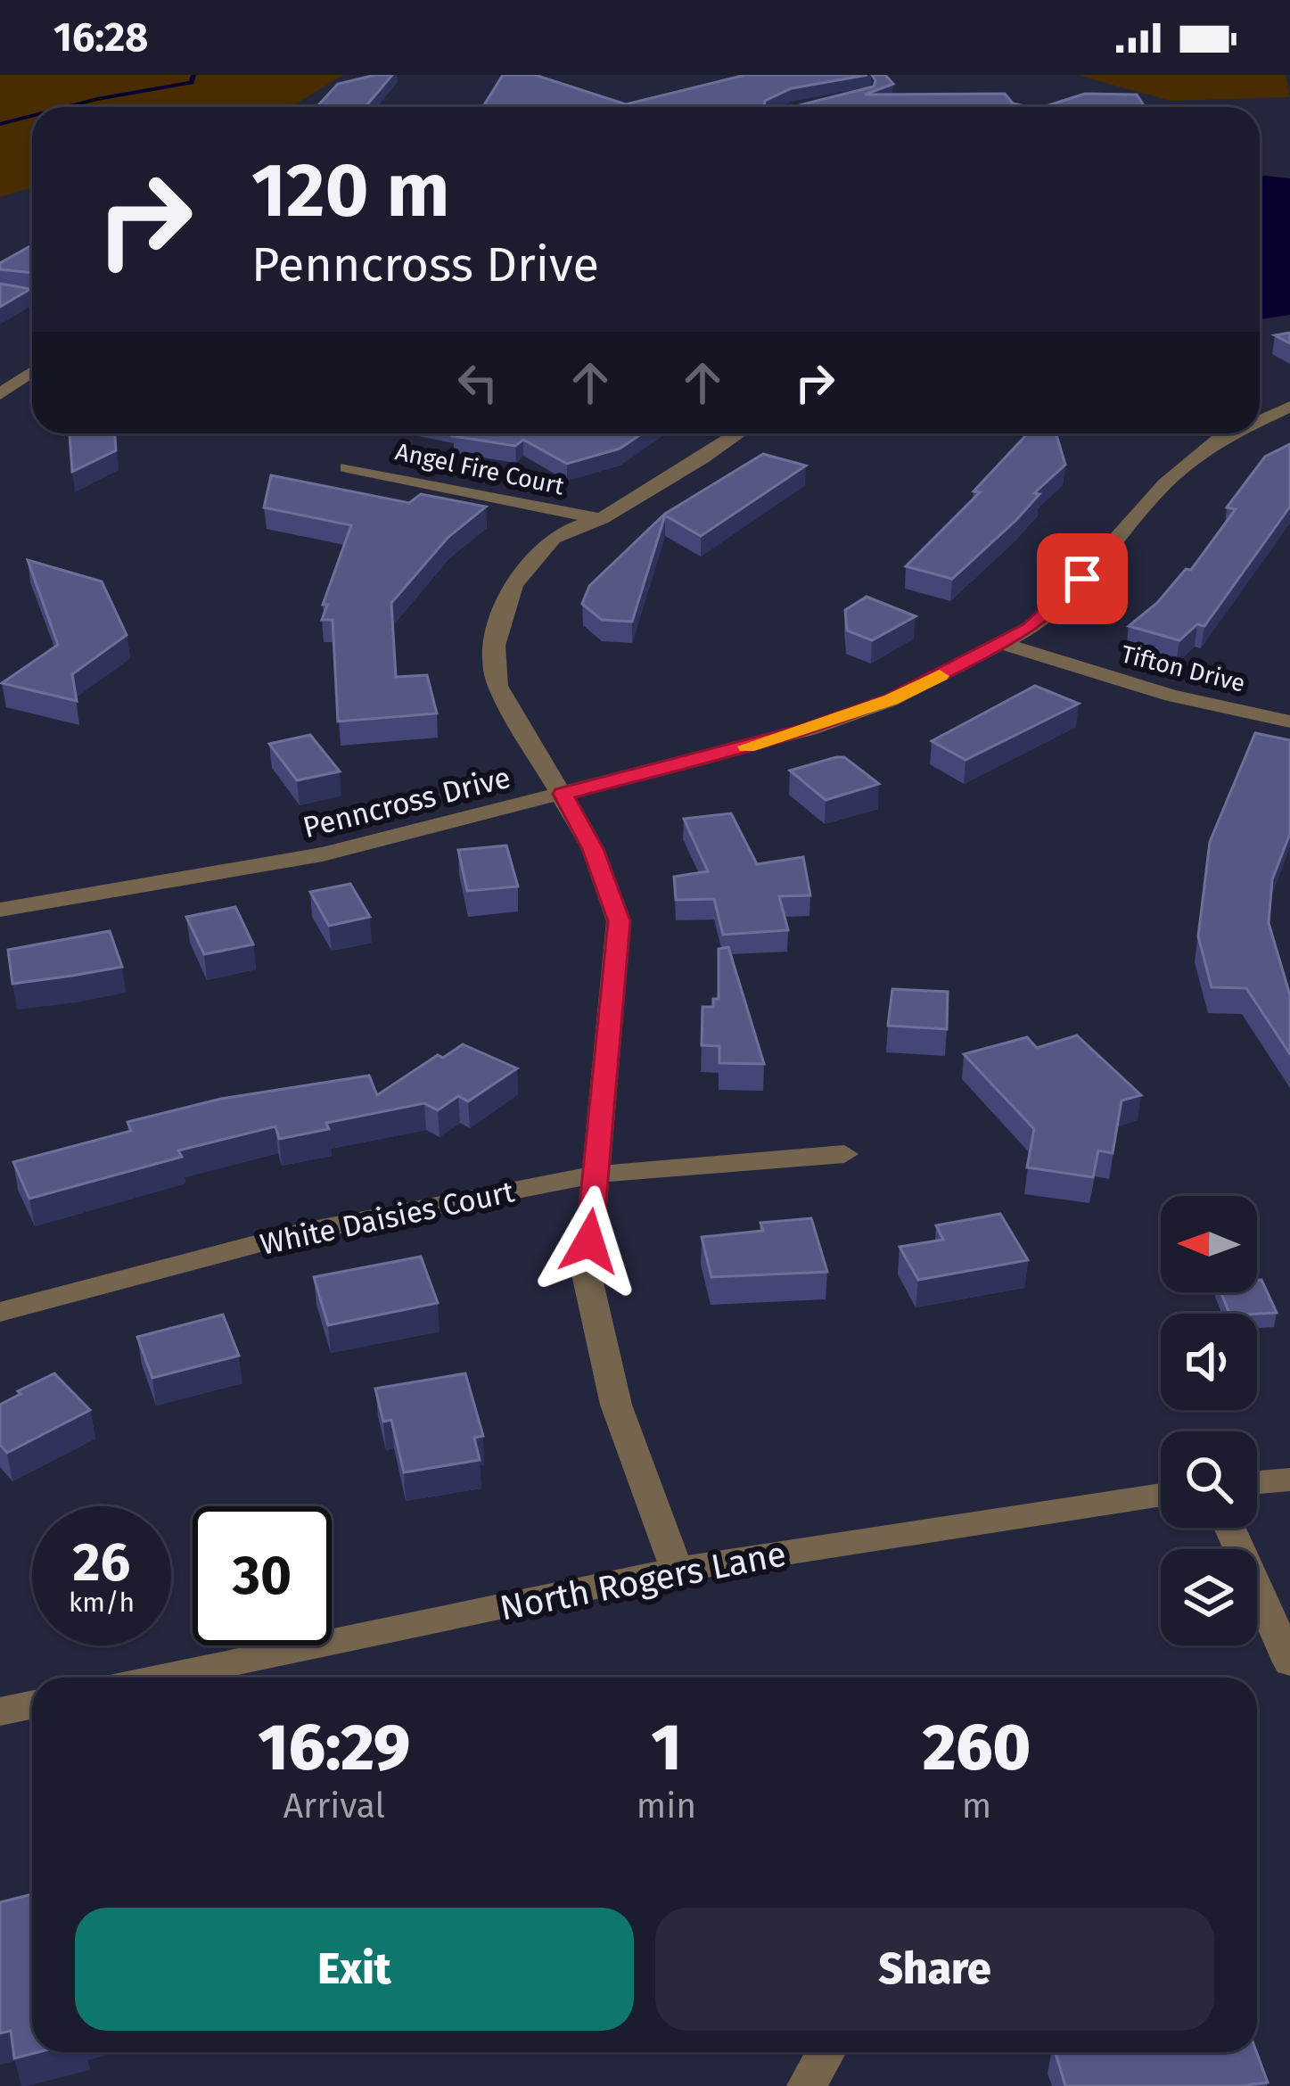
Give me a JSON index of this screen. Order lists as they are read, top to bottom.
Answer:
{
  "streets": {
    "street": [
      "Angel Fire Court",
      "Tifton Drive",
      "Penncross Drive",
      "White Daisies Court",
      "North Rogers Lane"
    ]
  },
  "crossings": [
    ["Tifton Drive", "Penncross Drive"]
  ],
  "north": "left",
  "page": {
    "status": "16:28",
    "turn": ["120 m", "Penncross Drive"],
    "speed": "26 km/h",
    "limit": "30",
    "eta": [
      "16:29",
      "Arrival",
      "1",
      "min",
      "260",
      "m"
    ],
    "buttons": ["Exit", "Share"]
  }
}
